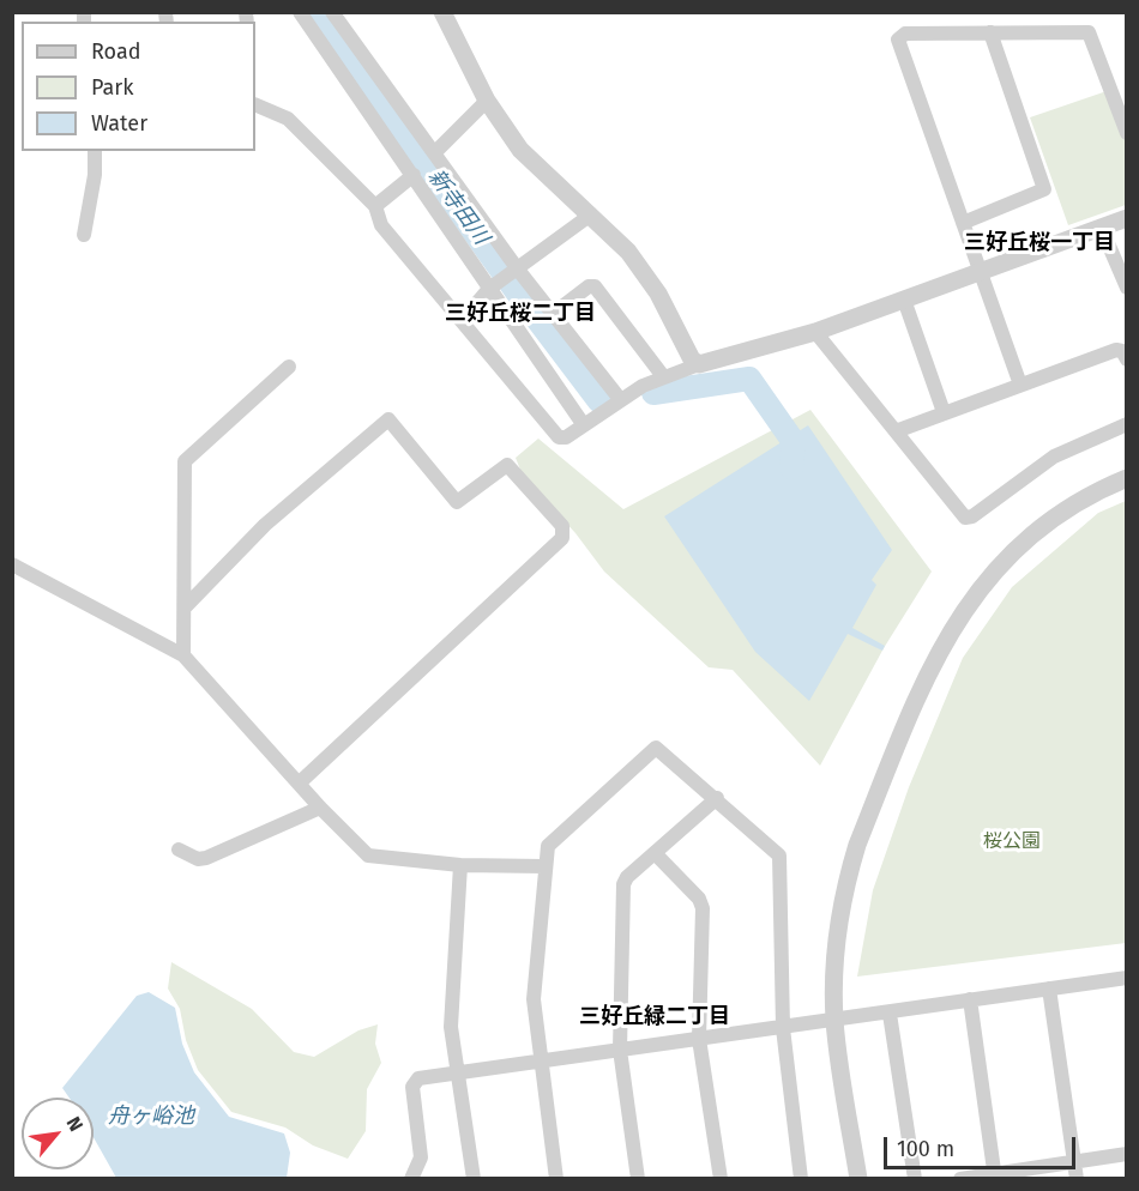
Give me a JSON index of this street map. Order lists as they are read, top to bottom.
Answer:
{
  "districts": ["三好丘桜一丁目", "三好丘桜二丁目", "三好丘緑二丁目"],
  "water": ["新寺田川", "舟ヶ峪池"],
  "parks": ["桜公園"],
  "legend": ["Road", "Park", "Water"],
  "scale_bar": "100 m",
  "north": "top right"
}
